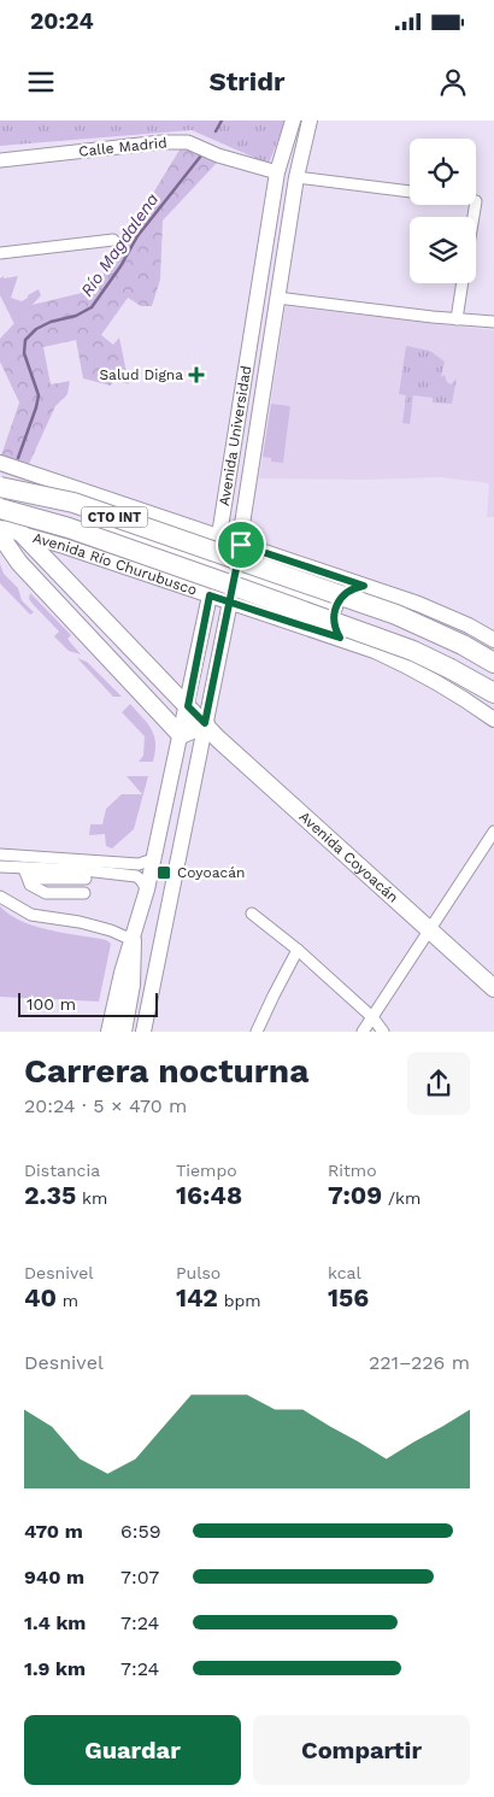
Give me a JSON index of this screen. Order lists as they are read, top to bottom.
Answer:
{
  "streets": {
    "highway": ["CTO INT"],
    "main road": ["Avenida Universidad", "Avenida Río Churubusco", "Avenida Coyoacán"],
    "street": ["Calle Madrid"]
  },
  "crossings": [
    ["Calle Madrid", "Avenida Universidad"],
    ["Avenida Universidad", "CTO INT"],
    ["Avenida Universidad", "Avenida Río Churubusco"],
    ["Avenida Universidad", "Avenida Coyoacán"],
    ["CTO INT", "Avenida Río Churubusco"],
    ["Avenida Río Churubusco", "Avenida Coyoacán"]
  ],
  "water": ["Río Magdalena"],
  "places": {
    "health": ["Salud Digna"],
    "transit": ["Coyoacán"]
  },
  "scale_bar": "100 m",
  "page": {
    "status": "20:24",
    "header": "Stridr",
    "scale": "100 m",
    "heading": ["Carrera nocturna", "20:24 · 5 × 470 m"],
    "stats": [
      ["Distancia", "2.35 km"],
      ["Tiempo", "16:48"],
      ["Ritmo", "7:09 /km"],
      ["Desnivel", "40 m"],
      ["Pulso", "142 bpm"],
      ["kcal", "156"]
    ],
    "chart": ["Desnivel", "221–226 m"],
    "list": [
      {
        "name": "470 m",
        "note": "6:59"
      },
      {
        "name": "940 m",
        "note": "7:07"
      },
      {
        "name": "1.4 km",
        "note": "7:24"
      },
      {
        "name": "1.9 km",
        "note": "7:24"
      }
    ],
    "buttons": ["Guardar", "Compartir"]
  }
}
